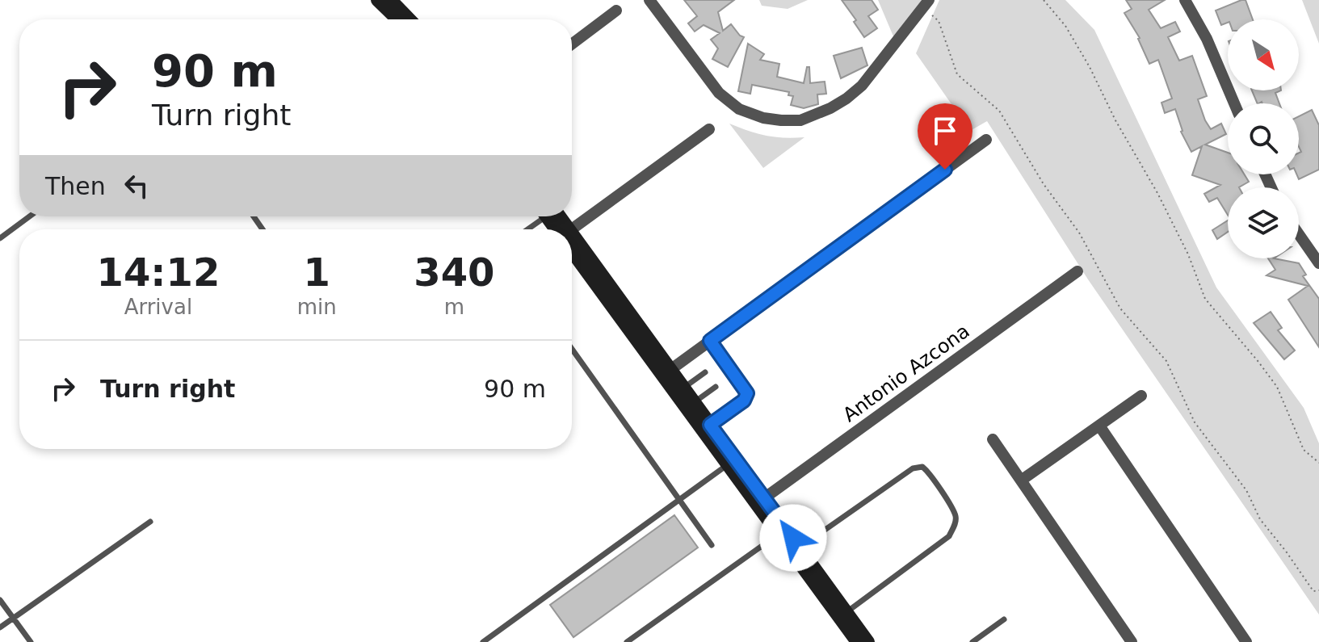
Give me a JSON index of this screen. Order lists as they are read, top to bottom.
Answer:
{
  "streets": {
    "street": ["Antonio Azcona"]
  },
  "north": "bottom right",
  "page": {
    "turn": ["90 m", "Turn right"],
    "then": "Then",
    "eta": [
      "14:12",
      "Arrival",
      "1",
      "min",
      "340",
      "m"
    ],
    "list": [
      {
        "name": "Turn right",
        "value": "90 m"
      }
    ]
  }
}
